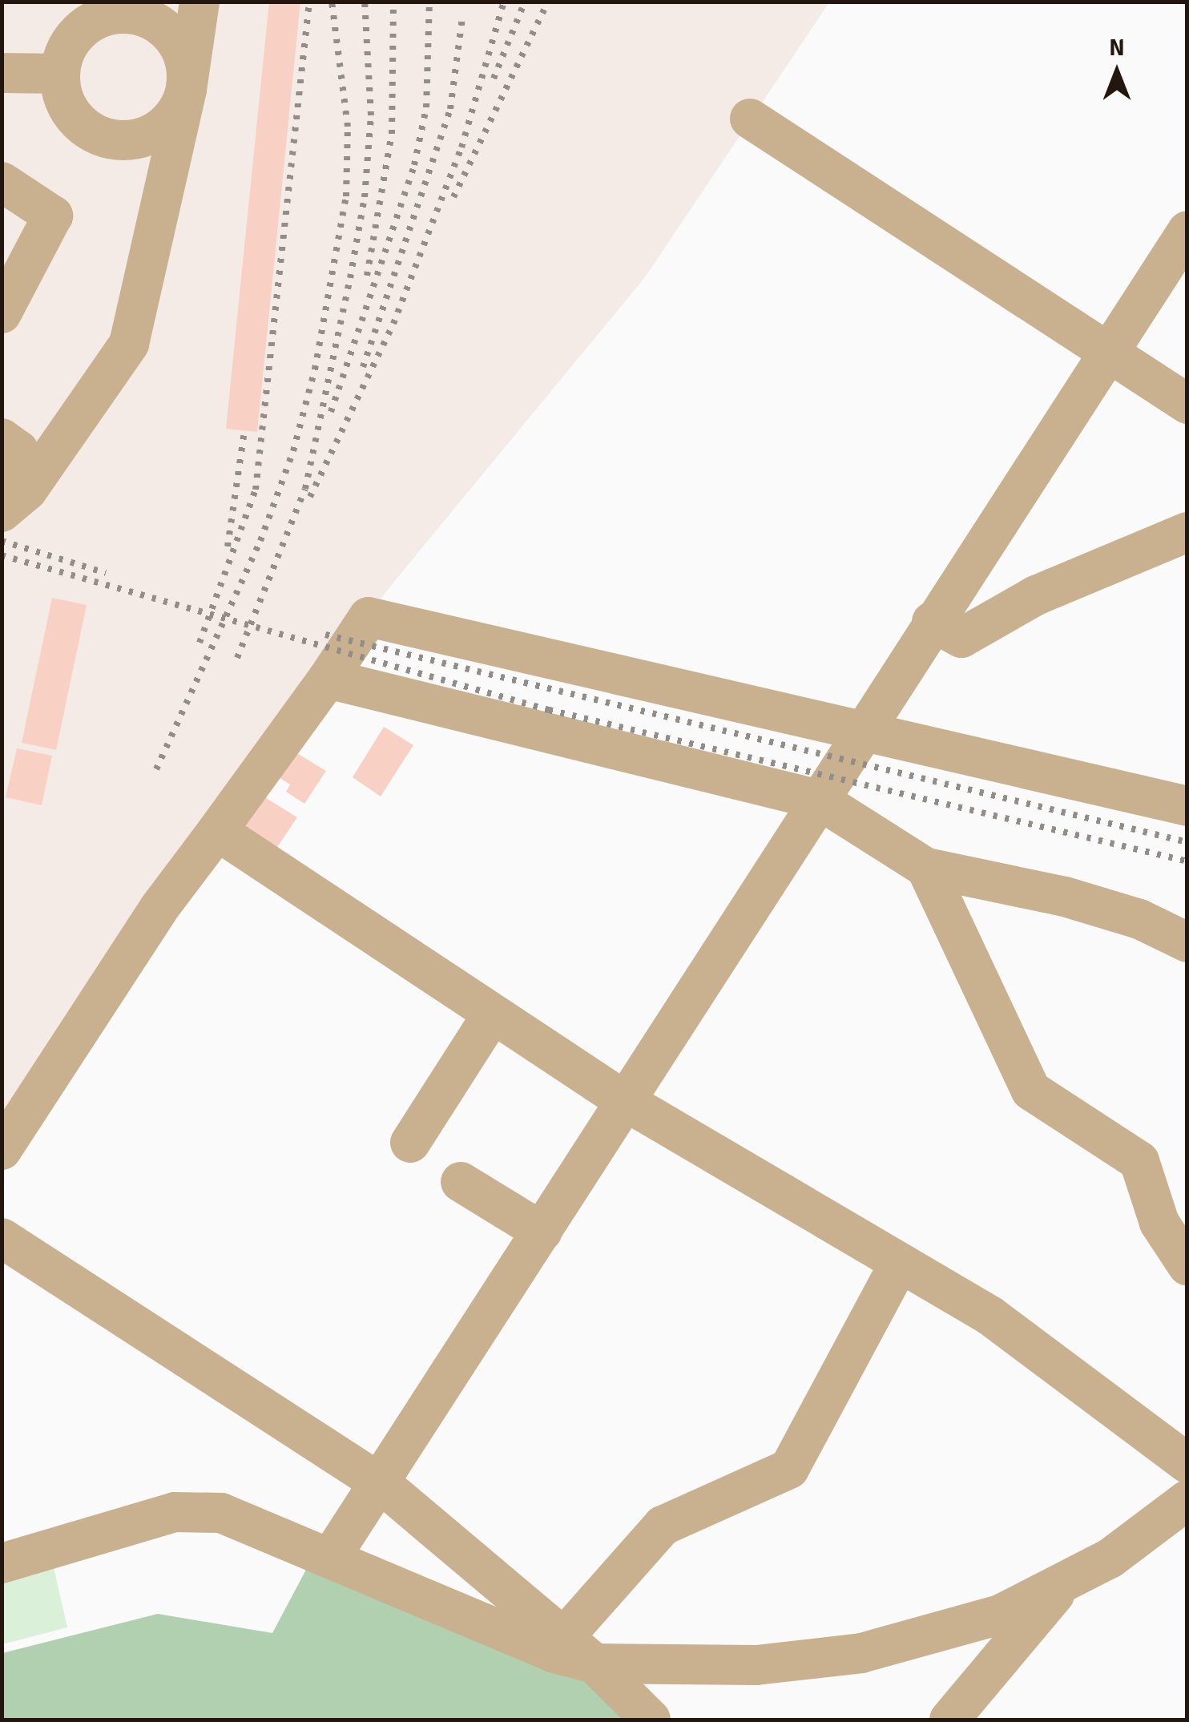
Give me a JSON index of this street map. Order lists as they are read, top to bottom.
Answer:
{
  "north": "top"
}
